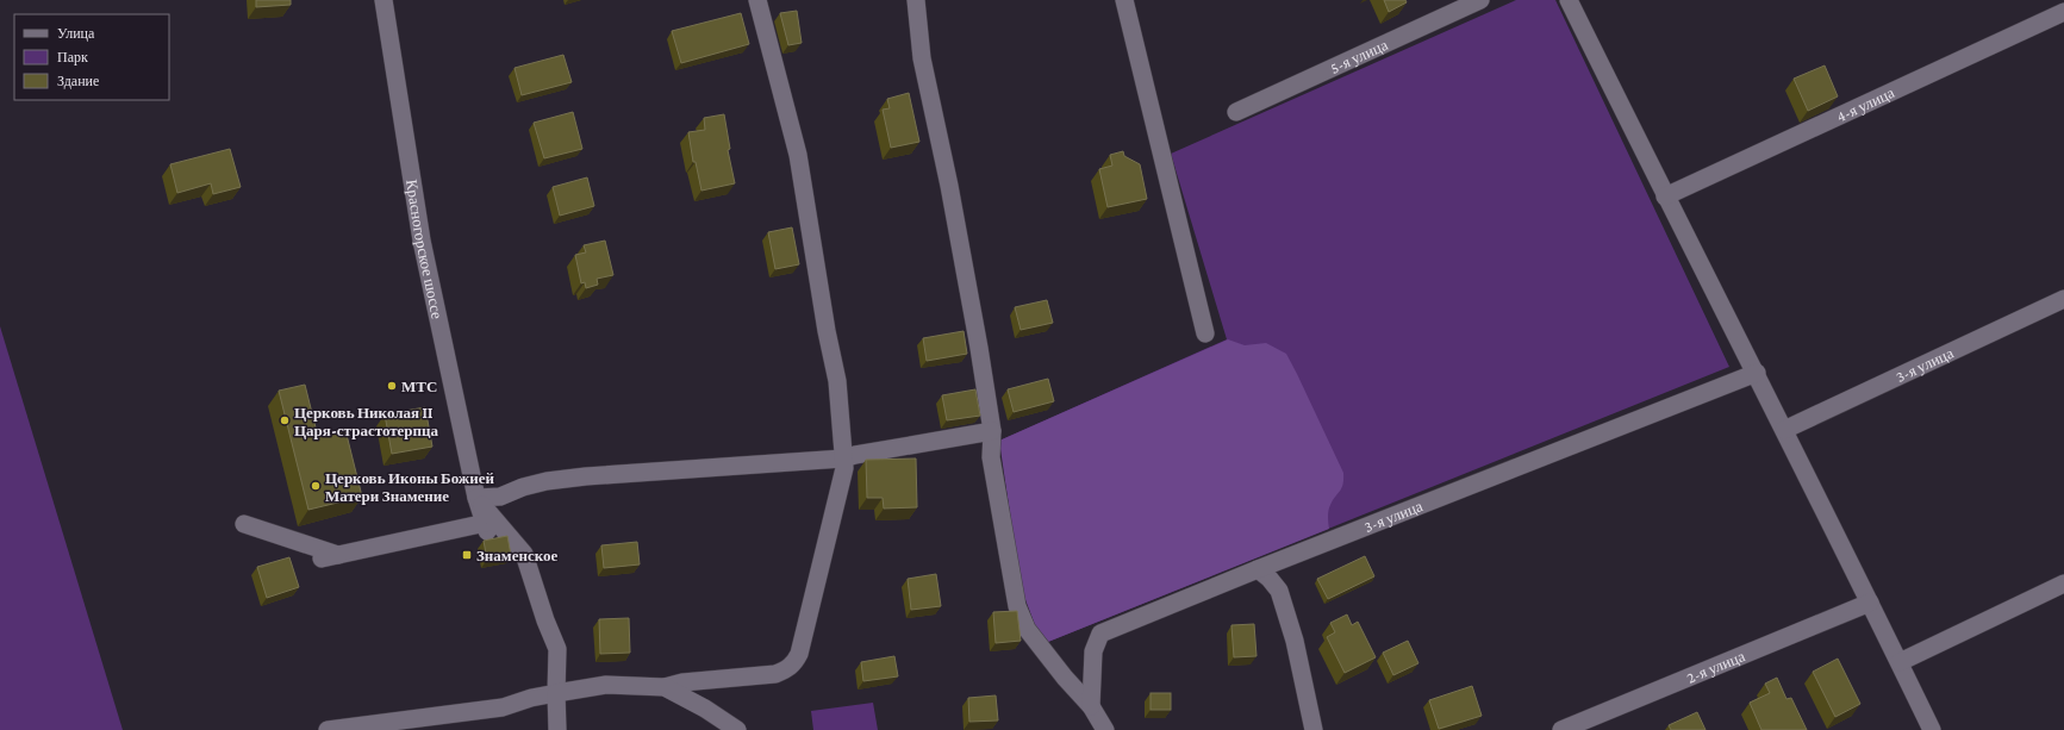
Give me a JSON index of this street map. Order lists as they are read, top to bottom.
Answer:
{
  "streets": {
    "street": [
      "5-я улица",
      "4-я улица",
      "Красногорское шоссе",
      "3-я улица",
      "2-я улица"
    ]
  },
  "places": {
    "other": ["МТС", "Церковь Николая II Царя-страстотерпца", "Церковь Иконы Божией Матери Знамение"],
    "transit": ["Знаменское"]
  },
  "legend": ["Улица", "Парк", "Здание"]
}
